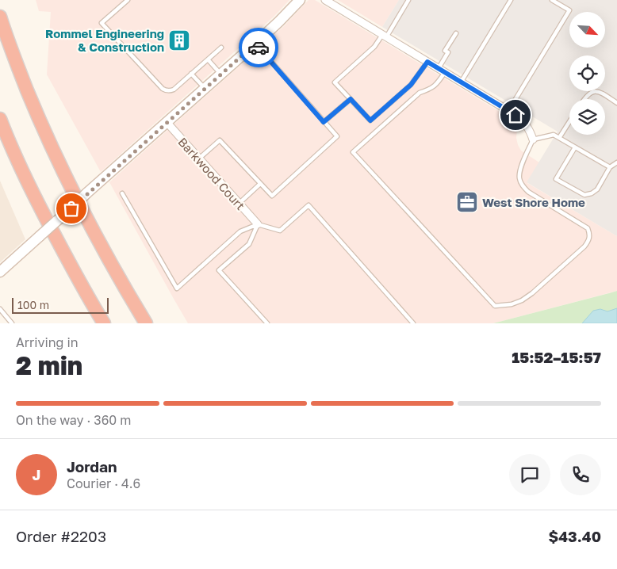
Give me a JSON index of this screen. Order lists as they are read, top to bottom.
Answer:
{
  "streets": {
    "street": ["Barkwood Court"]
  },
  "places": {
    "building": ["Rommel Engineering & Construction"],
    "office": ["West Shore Home"]
  },
  "scale_bar": "100 m",
  "north": "bottom right",
  "page": {
    "scale": "100 m",
    "heading": ["2 min", "Arriving in", "15:52–15:57"],
    "panel": [
      "Jordan",
      "Courier · 4.6",
      "Order #2203",
      "$43.40"
    ],
    "bar": "On the way · 360 m",
    "round": "J"
  }
}
